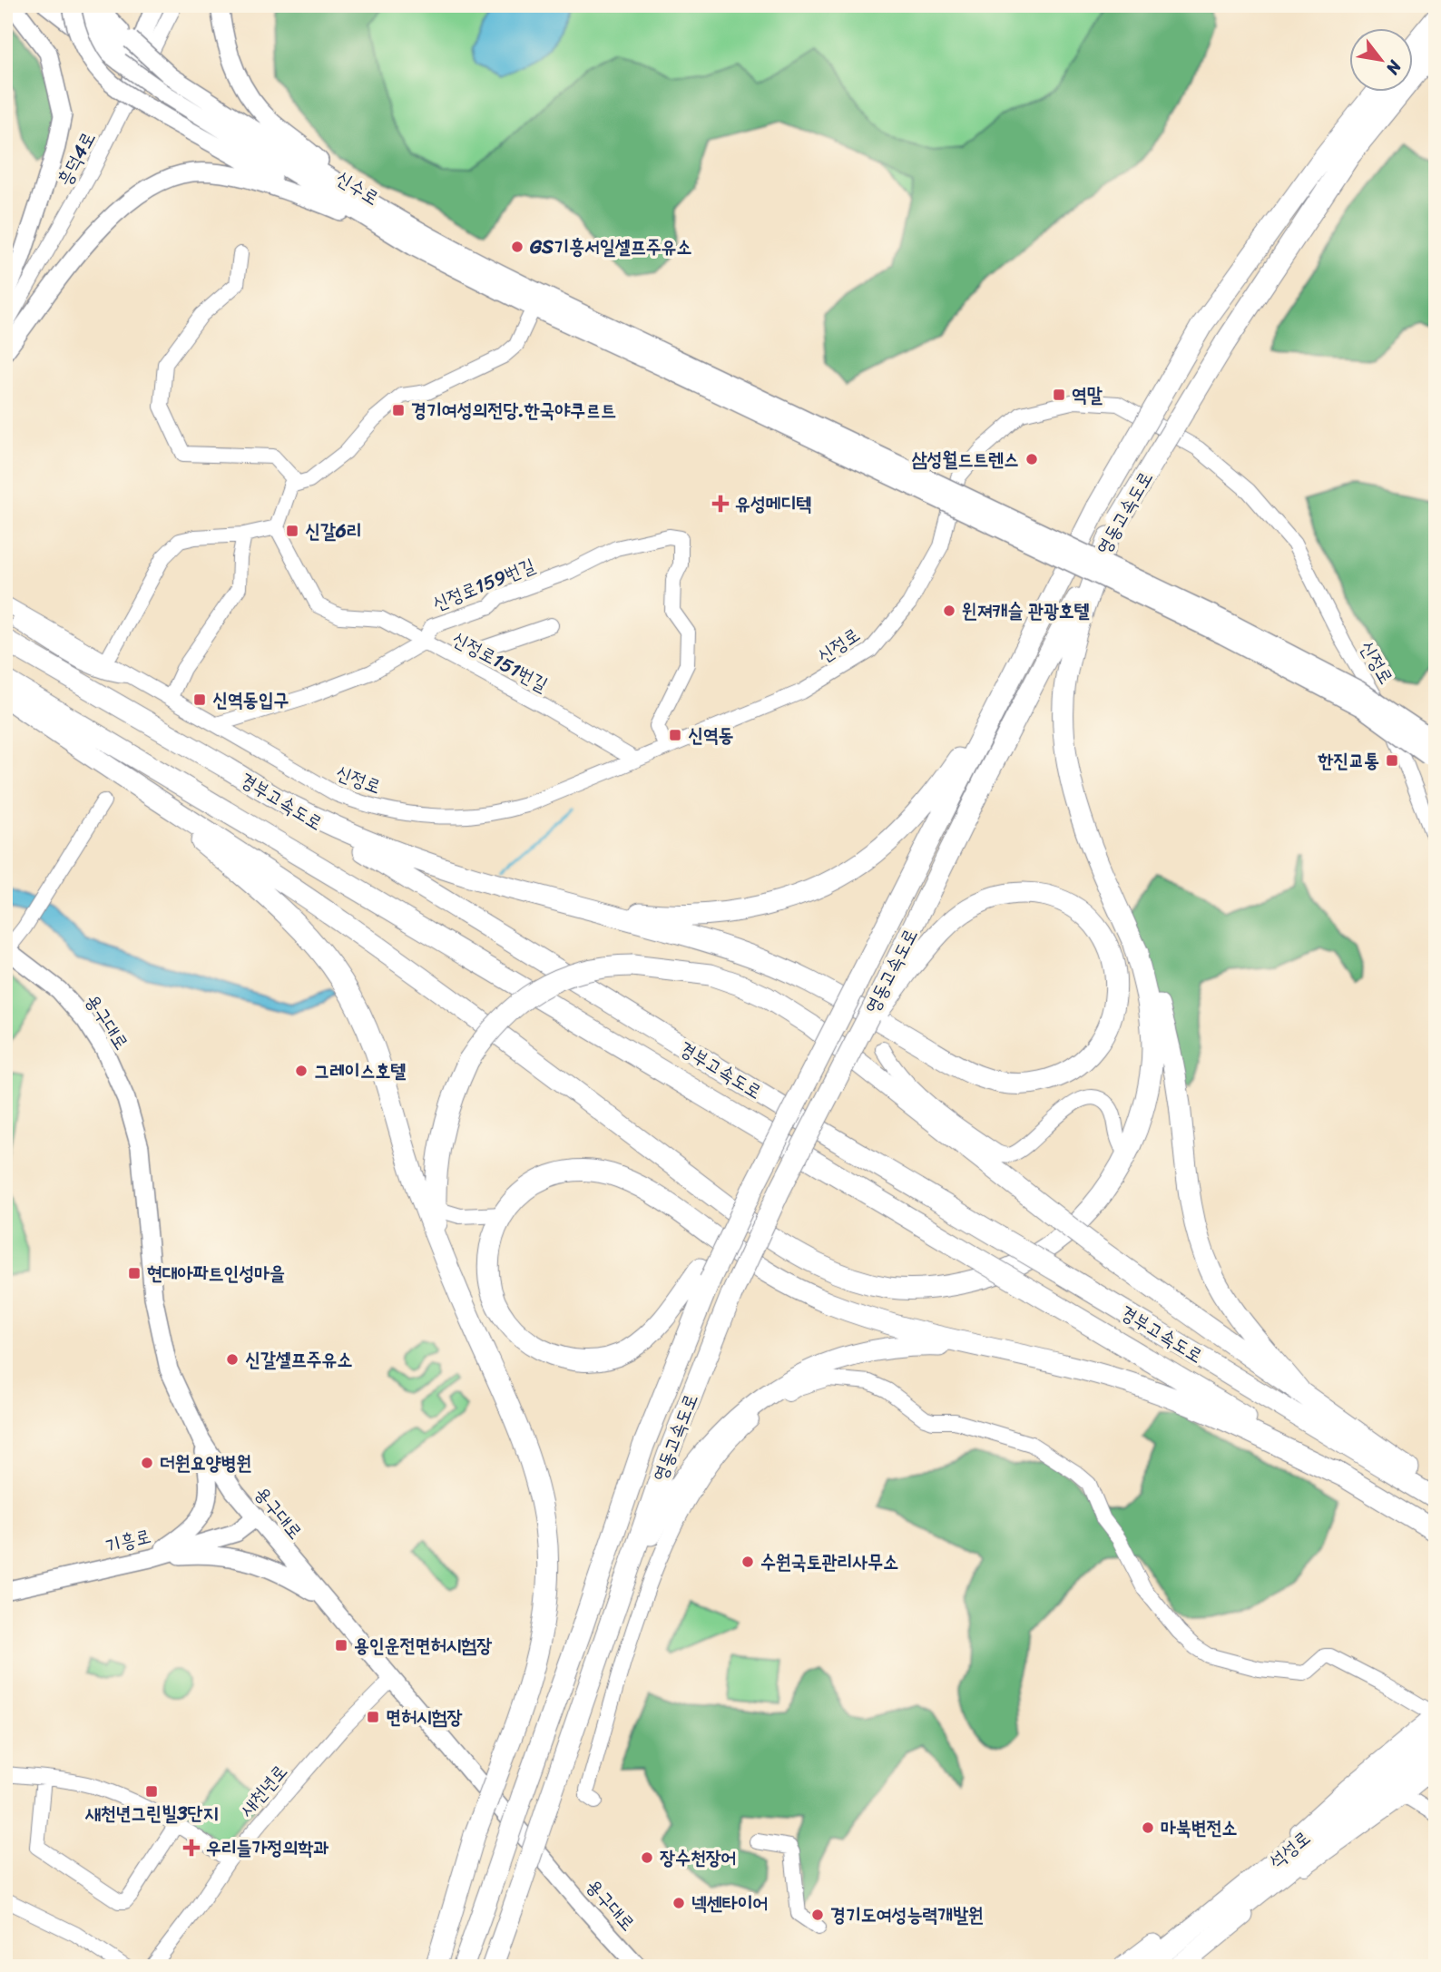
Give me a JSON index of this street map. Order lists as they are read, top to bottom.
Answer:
{
  "streets": {
    "highway": ["영동고속도로", "경부고속도로", "석성로"],
    "main road": ["신수로", "용구대로", "기흥로"],
    "street": [
      "흥덕4로",
      "신정로159번길",
      "신정로",
      "신정로151번길",
      "새천년로"
    ]
  },
  "crossings": [
    ["신정로159번길", "신정로"],
    ["신정로159번길", "신정로151번길"],
    ["신정로", "신정로151번길"],
    ["용구대로", "기흥로"],
    ["용구대로", "새천년로"]
  ],
  "places": {
    "other": [
      "GS기흥서일셀프주유소",
      "삼성월드트렌스",
      "윈져캐슬 관광호텔",
      "그레이스호텔",
      "신갈셀프주유소",
      "더원요양병원",
      "수원국토관리사무소",
      "마북변전소",
      "장수천장어",
      "넥센타이어",
      "경기도여성능력개발원"
    ],
    "transit": [
      "역말",
      "경기여성의전당.한국야쿠르트",
      "신갈6리",
      "신역동입구",
      "신역동",
      "한진교통",
      "현대아파트인성마을",
      "용인운전면허시험장",
      "면허시험장",
      "새천년그린빌3단지"
    ],
    "health": ["유성메디텍", "우리들가정의학과"]
  },
  "north": "bottom right"
}
